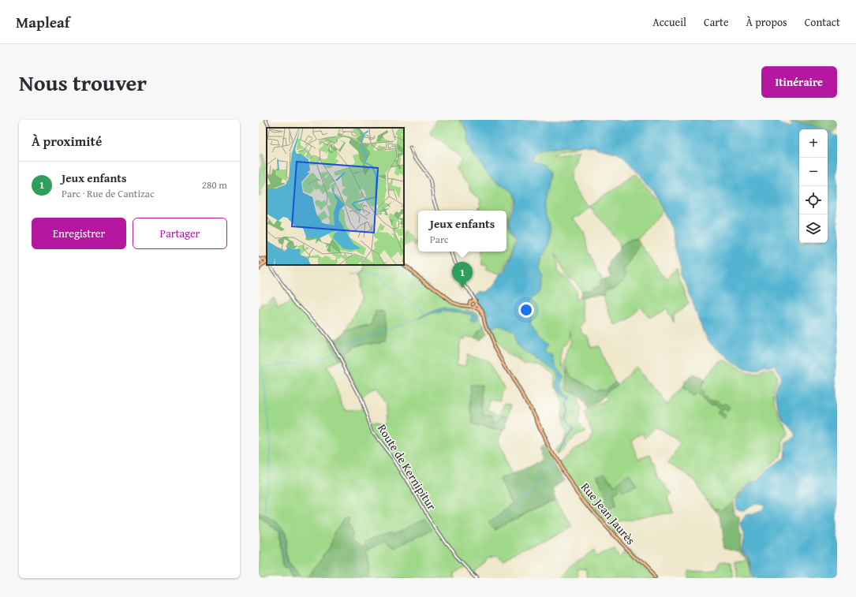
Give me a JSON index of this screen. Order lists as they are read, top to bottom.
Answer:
{
  "streets": {
    "main road": ["Rue Jean Jaurès"],
    "street": ["Route de Kernipitur"]
  },
  "page": {
    "header": "Mapleaf",
    "nav": [
      "Accueil",
      "Carte",
      "À propos",
      "Contact"
    ],
    "title": "Nous trouver",
    "buttons": [
      "Itinéraire",
      ["Enregistrer", "Partager"]
    ],
    "heading": "À proximité",
    "map_buttons": ["+", "−"],
    "list": [
      {
        "mark": "1",
        "name": "Jeux enfants",
        "note": "Parc · Rue de Cantizac",
        "value": "280 m"
      }
    ],
    "popup": ["Jeux enfants", "Parc"],
    "pins": "1"
  }
}
